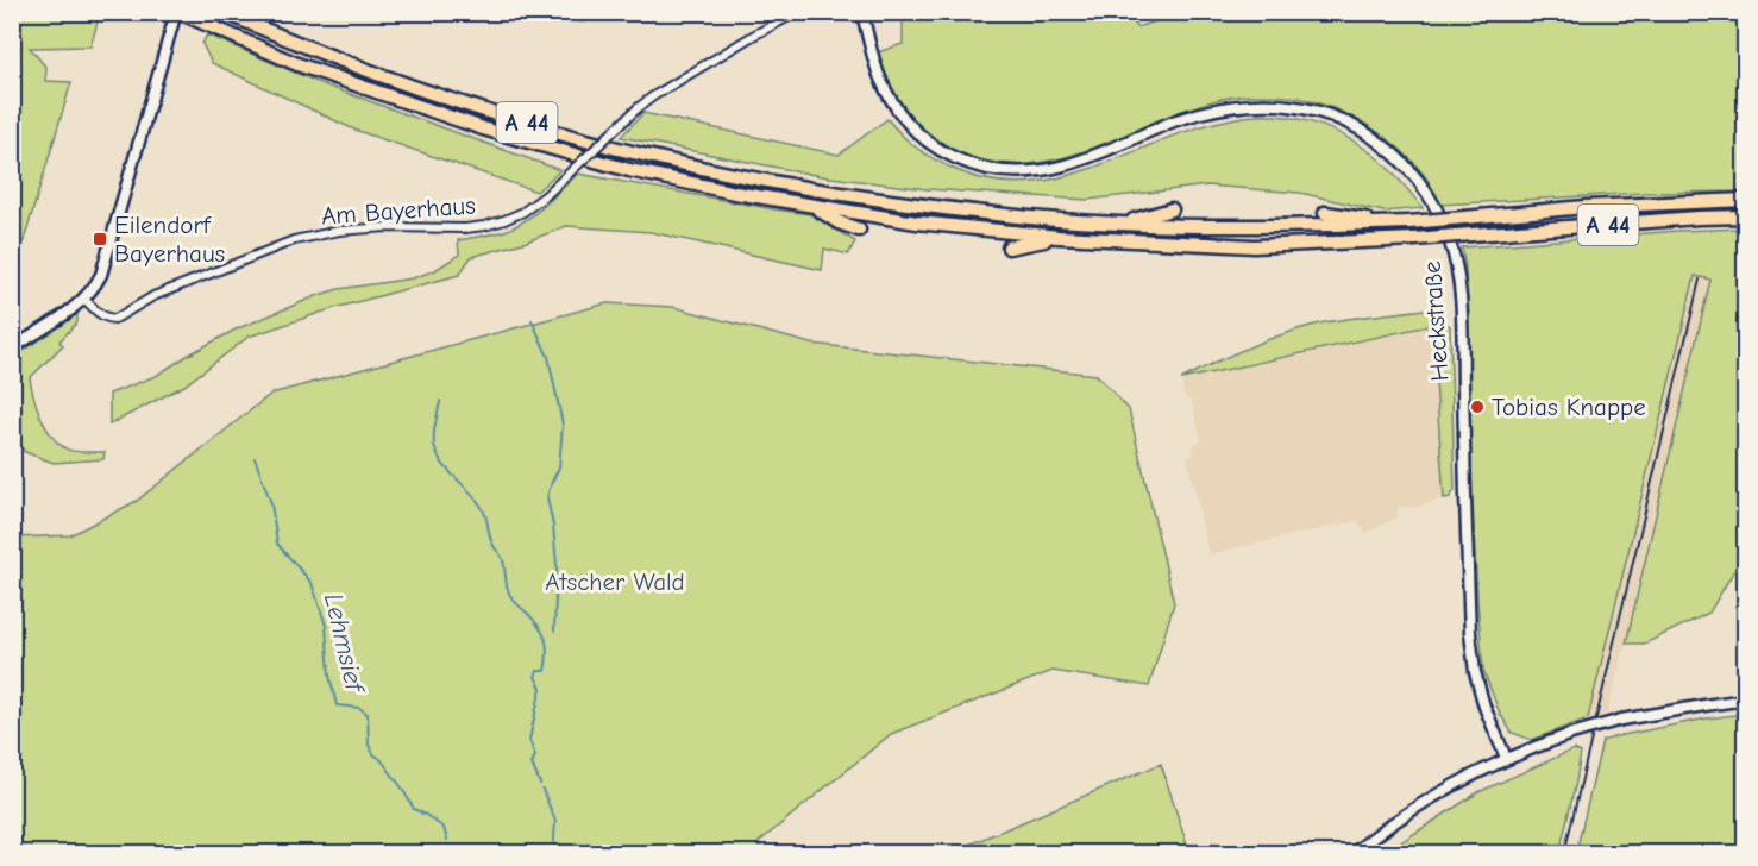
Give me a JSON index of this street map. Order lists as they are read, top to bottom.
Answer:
{
  "streets": {
    "highway": ["A 44"],
    "main road": ["Heckstraße"],
    "street": ["Am Bayerhaus"]
  },
  "water": ["Lehmsief"],
  "parks": ["Atscher Wald"],
  "places": {
    "transit": ["Eilendorf Bayerhaus"],
    "other": ["Tobias Knappe"]
  }
}
